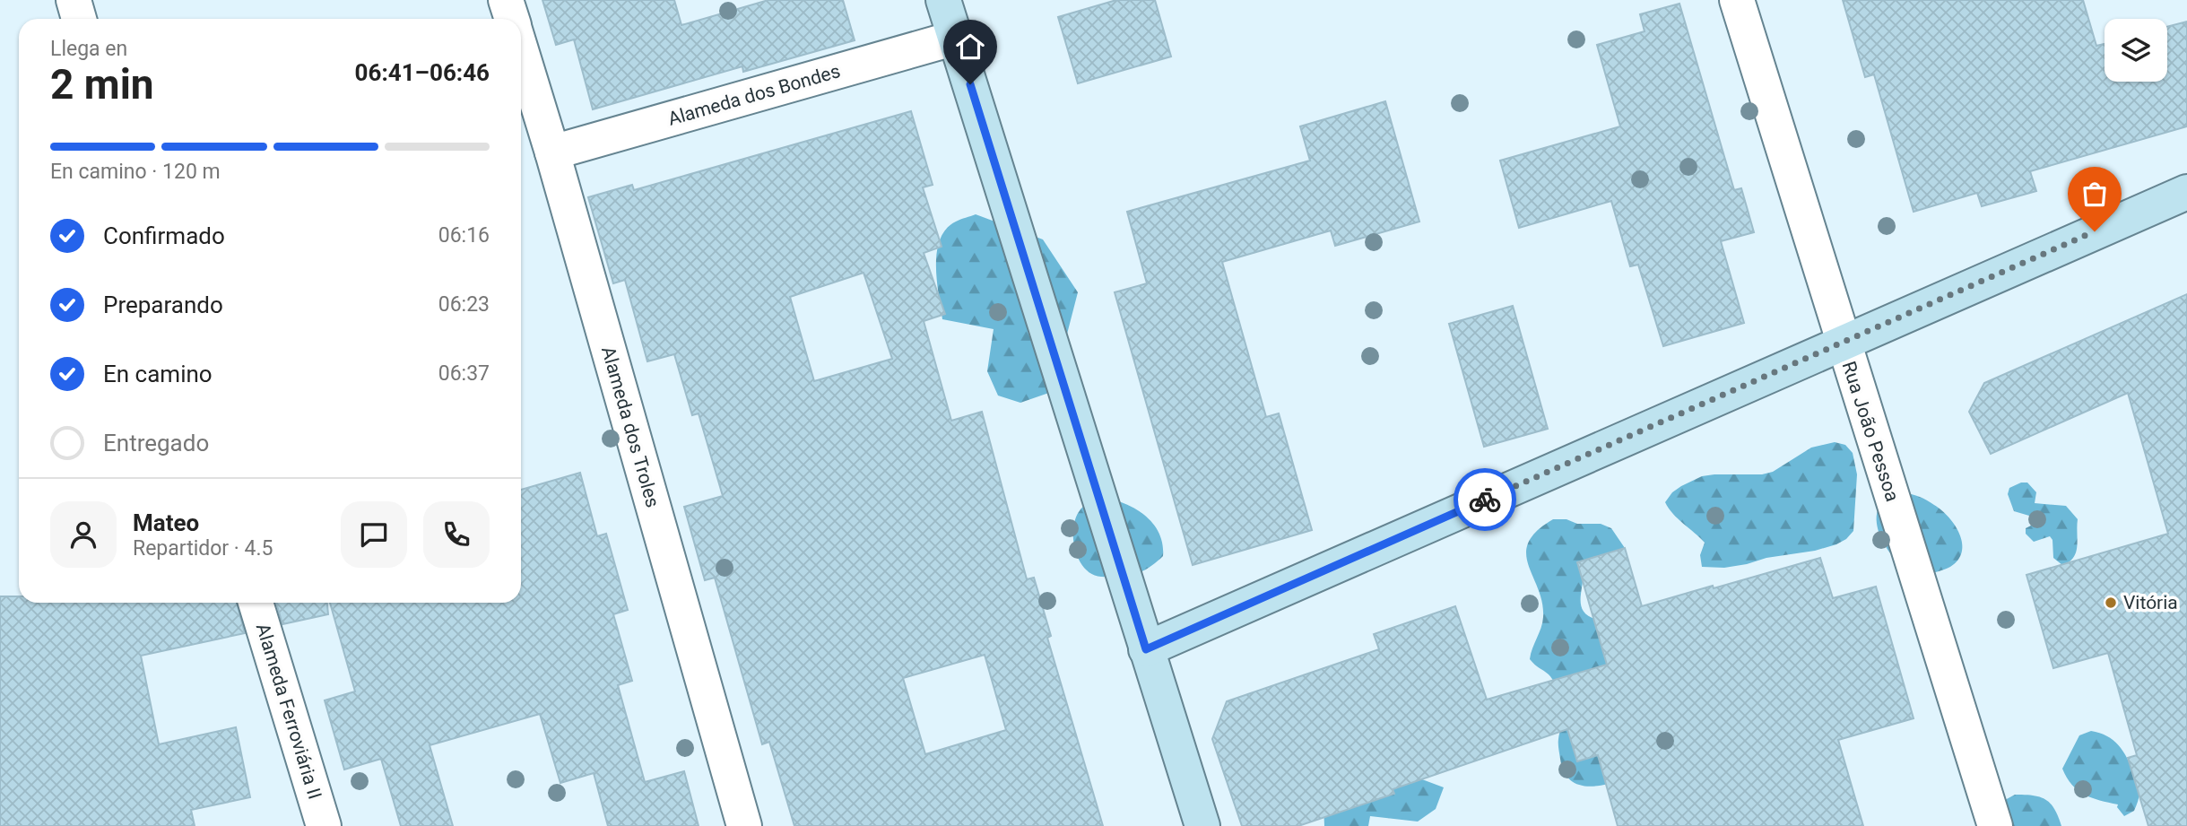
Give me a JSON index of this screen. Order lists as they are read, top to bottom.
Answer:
{
  "streets": {
    "street": [
      "Alameda dos Bondes",
      "Alameda dos Troles",
      "Rua João Pessoa",
      "Alameda Ferroviária II"
    ]
  },
  "crossings": [
    ["Alameda dos Bondes", "Alameda dos Troles"]
  ],
  "places": ["Vitória"],
  "page": {
    "heading": ["2 min", "Llega en", "06:41–06:46"],
    "panel": ["Mateo", "Repartidor · 4.5"],
    "bar": "En camino · 120 m",
    "list": [
      ["Confirmado", "06:16"],
      ["Preparando", "06:23"],
      ["En camino", "06:37"],
      "Entregado"
    ]
  }
}
